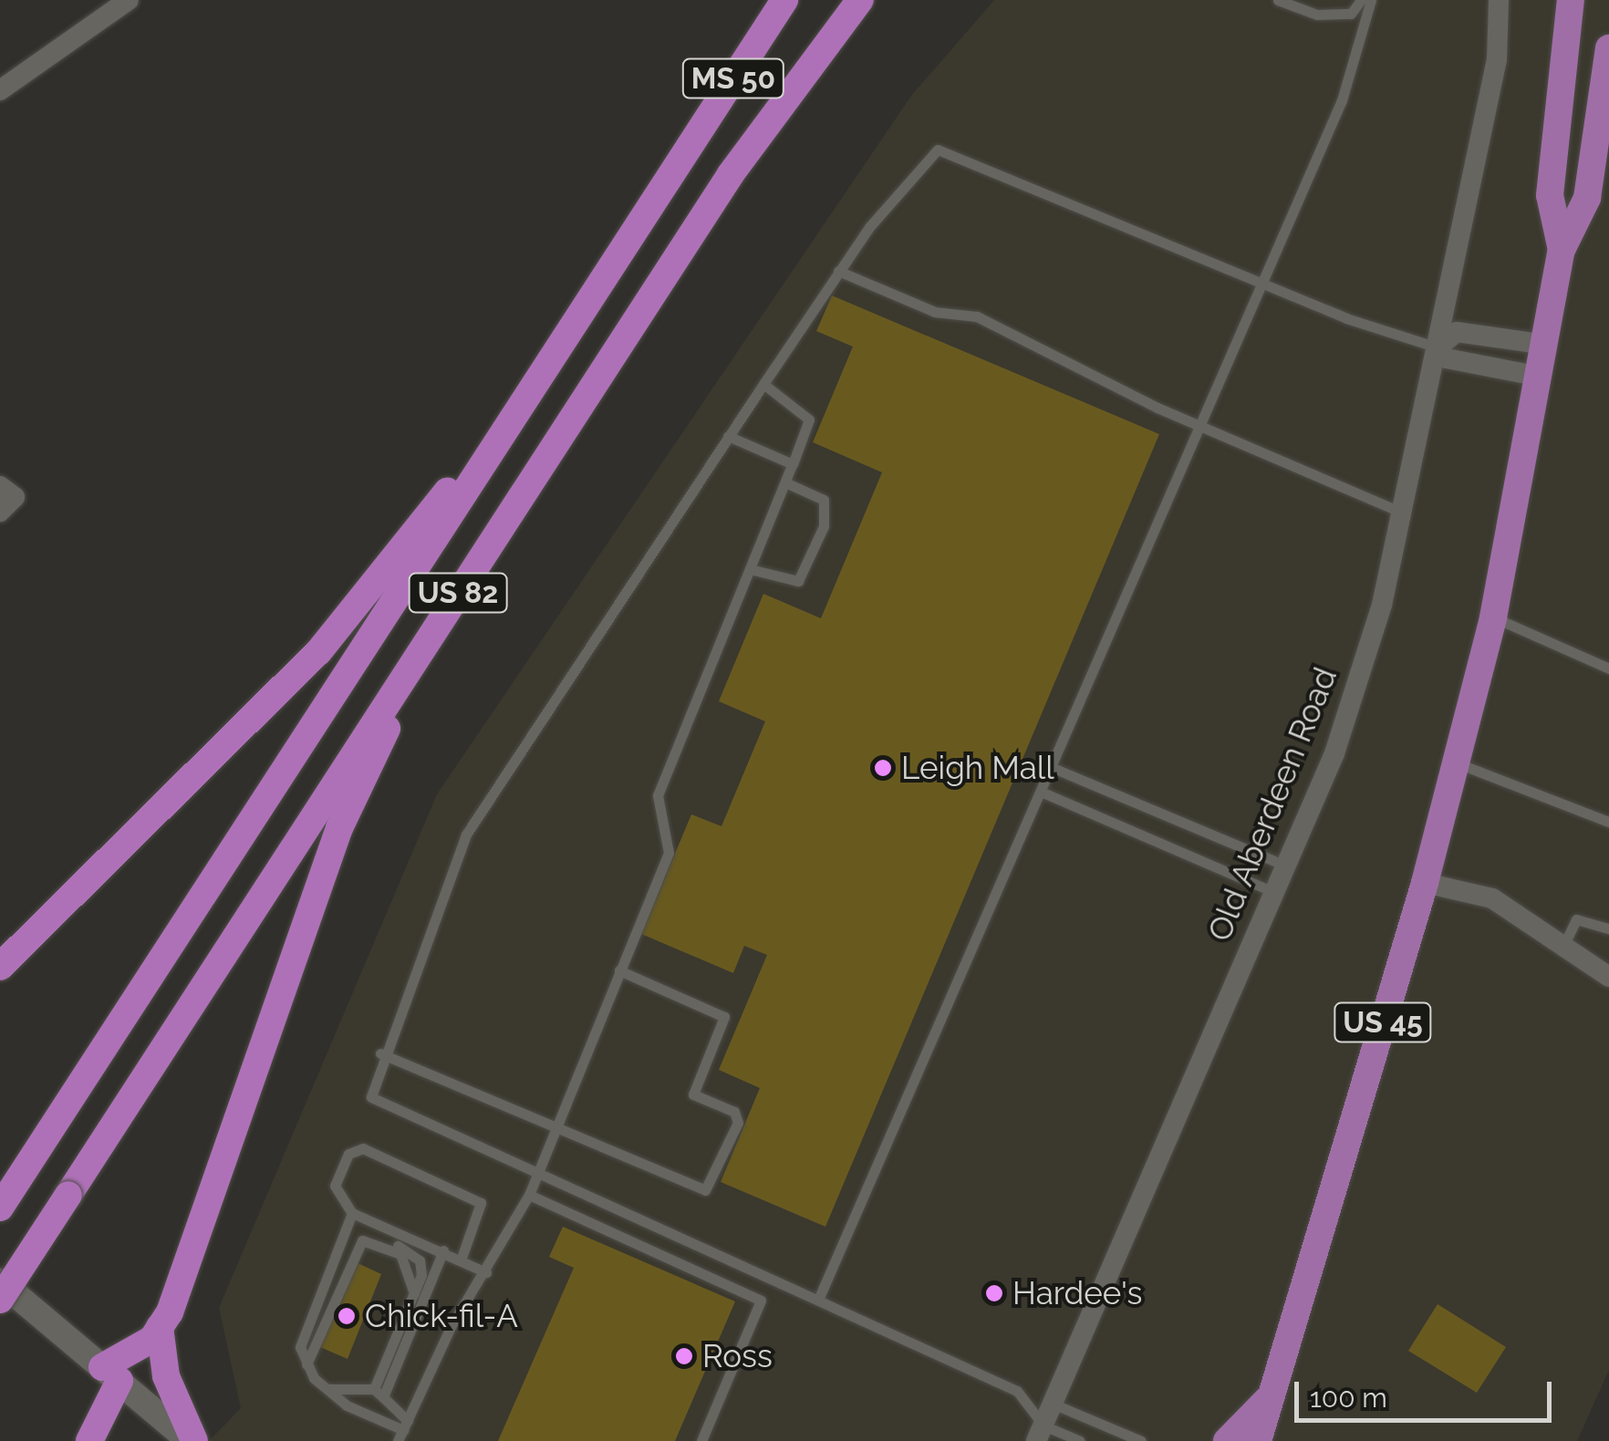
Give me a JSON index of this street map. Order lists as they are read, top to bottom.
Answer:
{
  "streets": {
    "highway": ["MS 50", "US 82", "US 45"],
    "street": ["Old Aberdeen Road"]
  },
  "crossings": [
    ["MS 50", "US 82"]
  ],
  "places": [
    "Leigh Mall",
    "Hardee's",
    "Chick-fil-A",
    "Ross"
  ],
  "scale_bar": "100 m"
}
